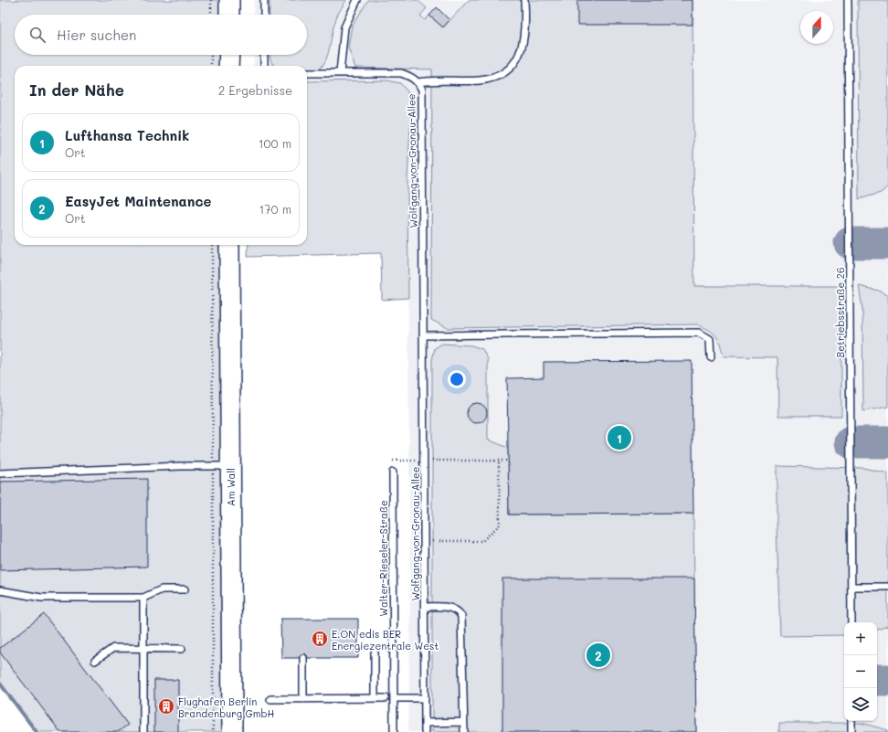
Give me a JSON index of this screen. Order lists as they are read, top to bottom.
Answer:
{
  "streets": {
    "street": ["Am Wall"],
    "lane": ["Wolfgang-von-Gronau-Allee", "Betriebsstraße 26", "Walter-Rieseler-Straße"]
  },
  "places": {
    "building": ["E.ON edis BER Energiezentrale West", "Flughafen Berlin Brandenburg GmbH"]
  },
  "north": "top",
  "page": {
    "search": "Hier suchen",
    "heading": ["In der Nähe", "2 Ergebnisse"],
    "list": [
      {
        "mark": "1",
        "name": "Lufthansa Technik",
        "note": "Ort",
        "value": "100 m"
      },
      {
        "mark": "2",
        "name": "EasyJet Maintenance",
        "note": "Ort",
        "value": "170 m"
      }
    ],
    "pins": ["1", "2"],
    "map_buttons": ["+", "−"]
  }
}
